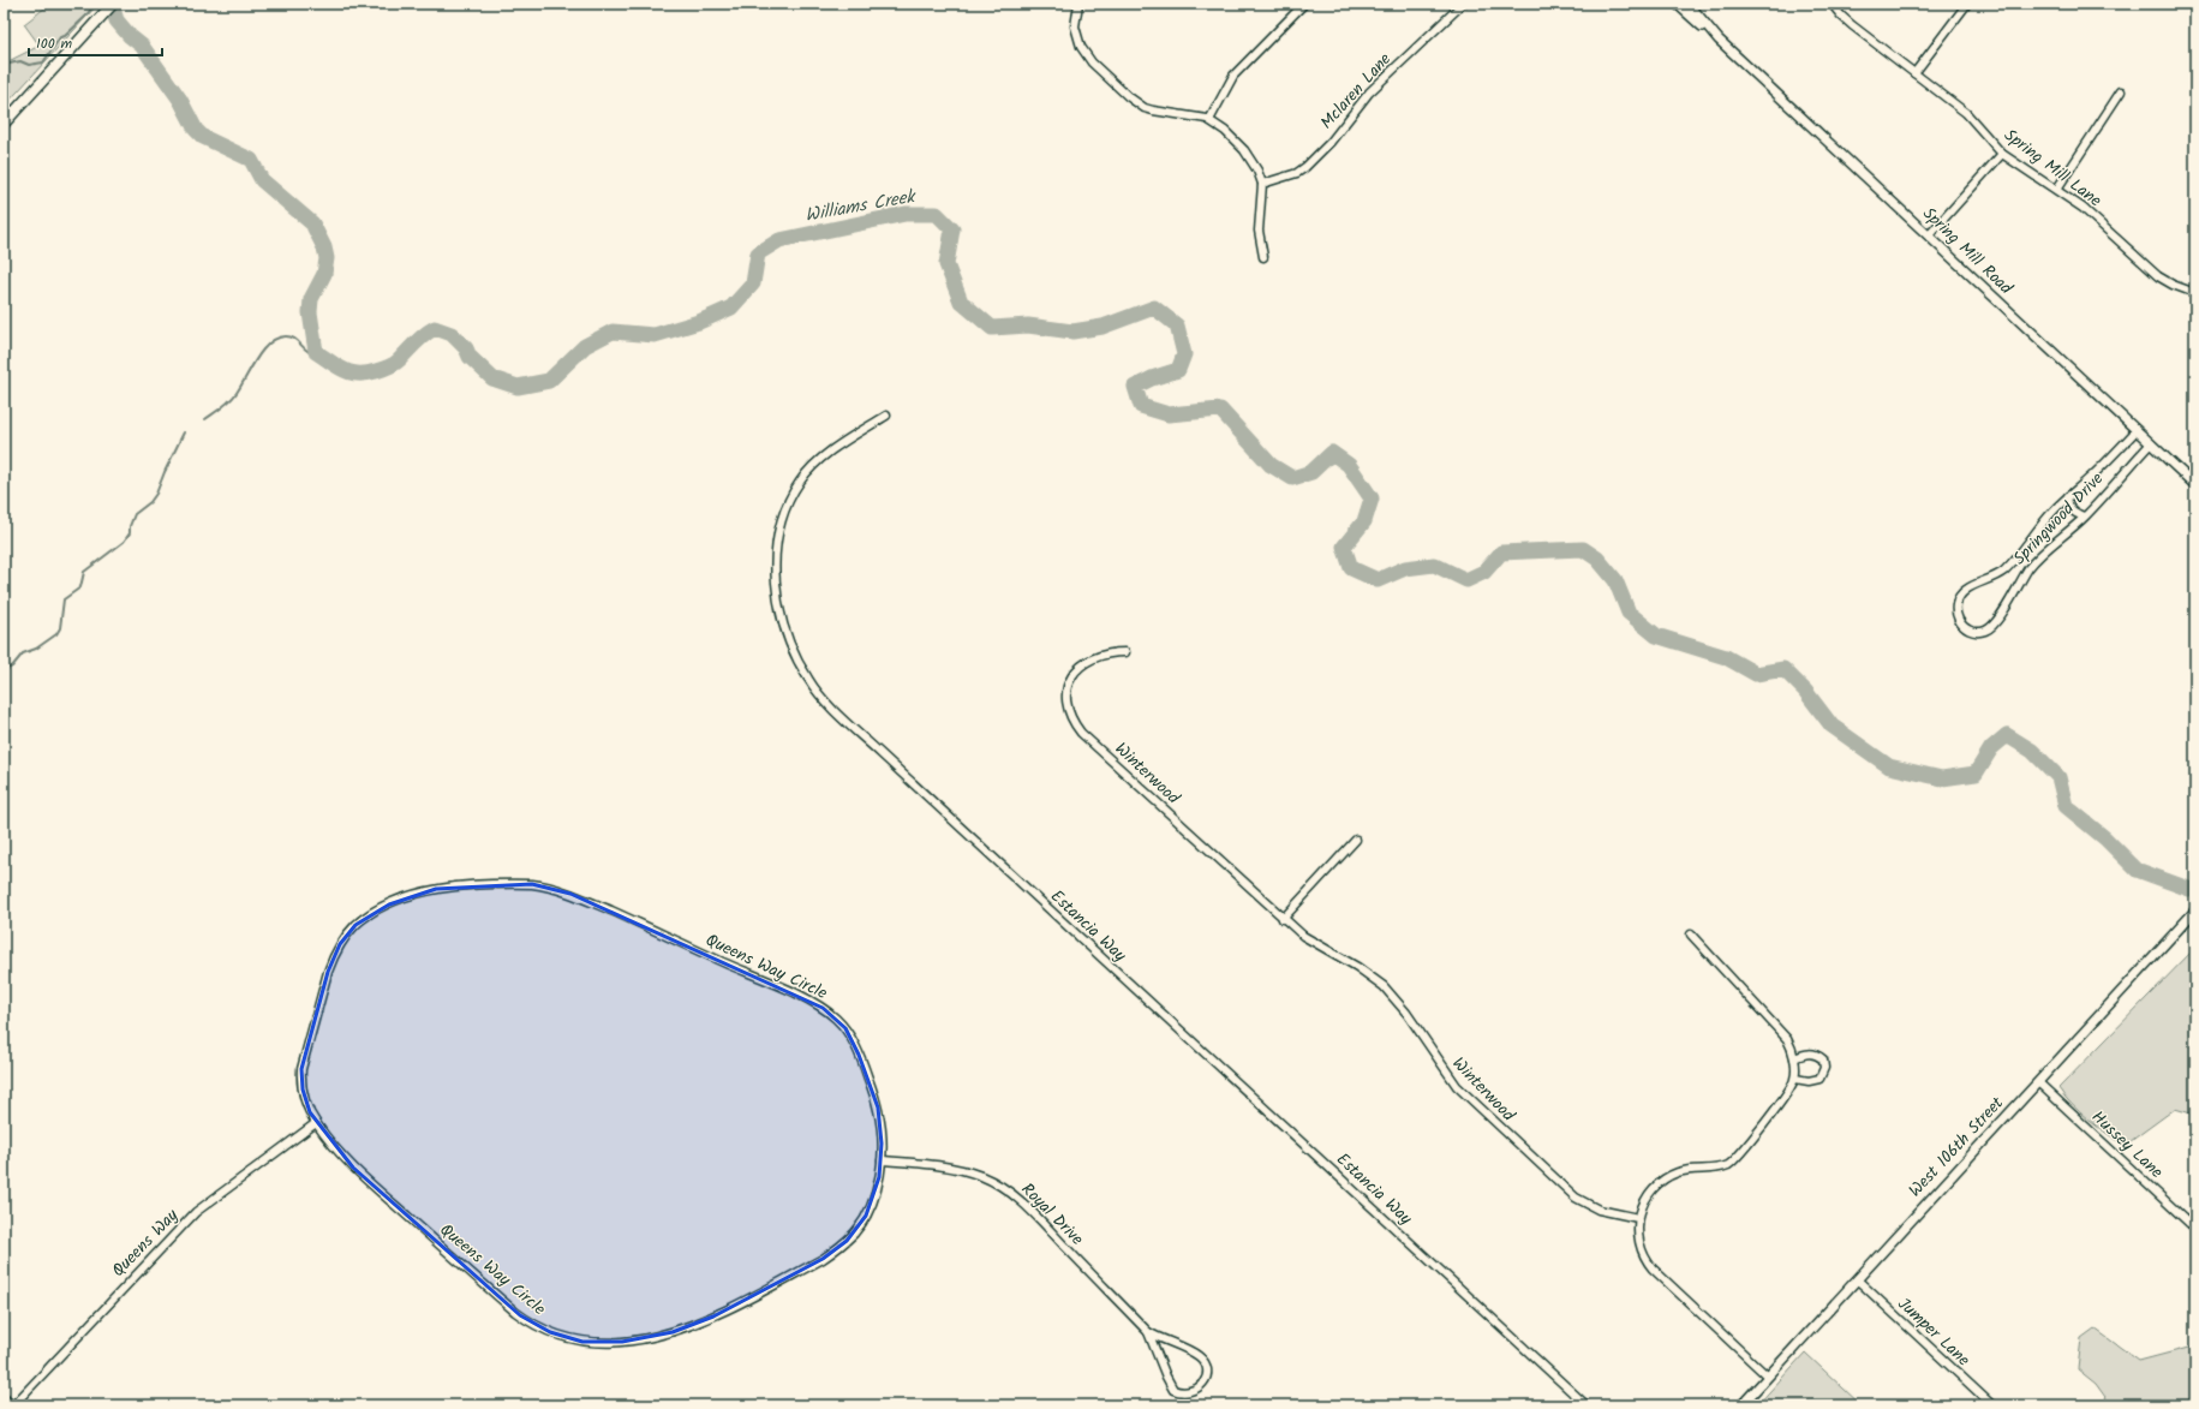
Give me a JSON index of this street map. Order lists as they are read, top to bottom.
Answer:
{
  "streets": {
    "street": [
      "Mclaren Lane",
      "Spring Mill Lane",
      "Spring Mill Road",
      "Springwood Drive",
      "Winterwood",
      "Estancia Way",
      "Queens Way Circle",
      "Hussey Lane",
      "West 106th Street",
      "Royal Drive",
      "Queens Way",
      "Jumper Lane"
    ]
  },
  "crossings": [
    ["Spring Mill Road", "Springwood Drive"],
    ["Queens Way Circle", "Royal Drive"],
    ["Queens Way Circle", "Queens Way"],
    ["Hussey Lane", "West 106th Street"],
    ["West 106th Street", "Jumper Lane"]
  ],
  "water": ["Williams Creek"],
  "scale_bar": "100 m"
}
